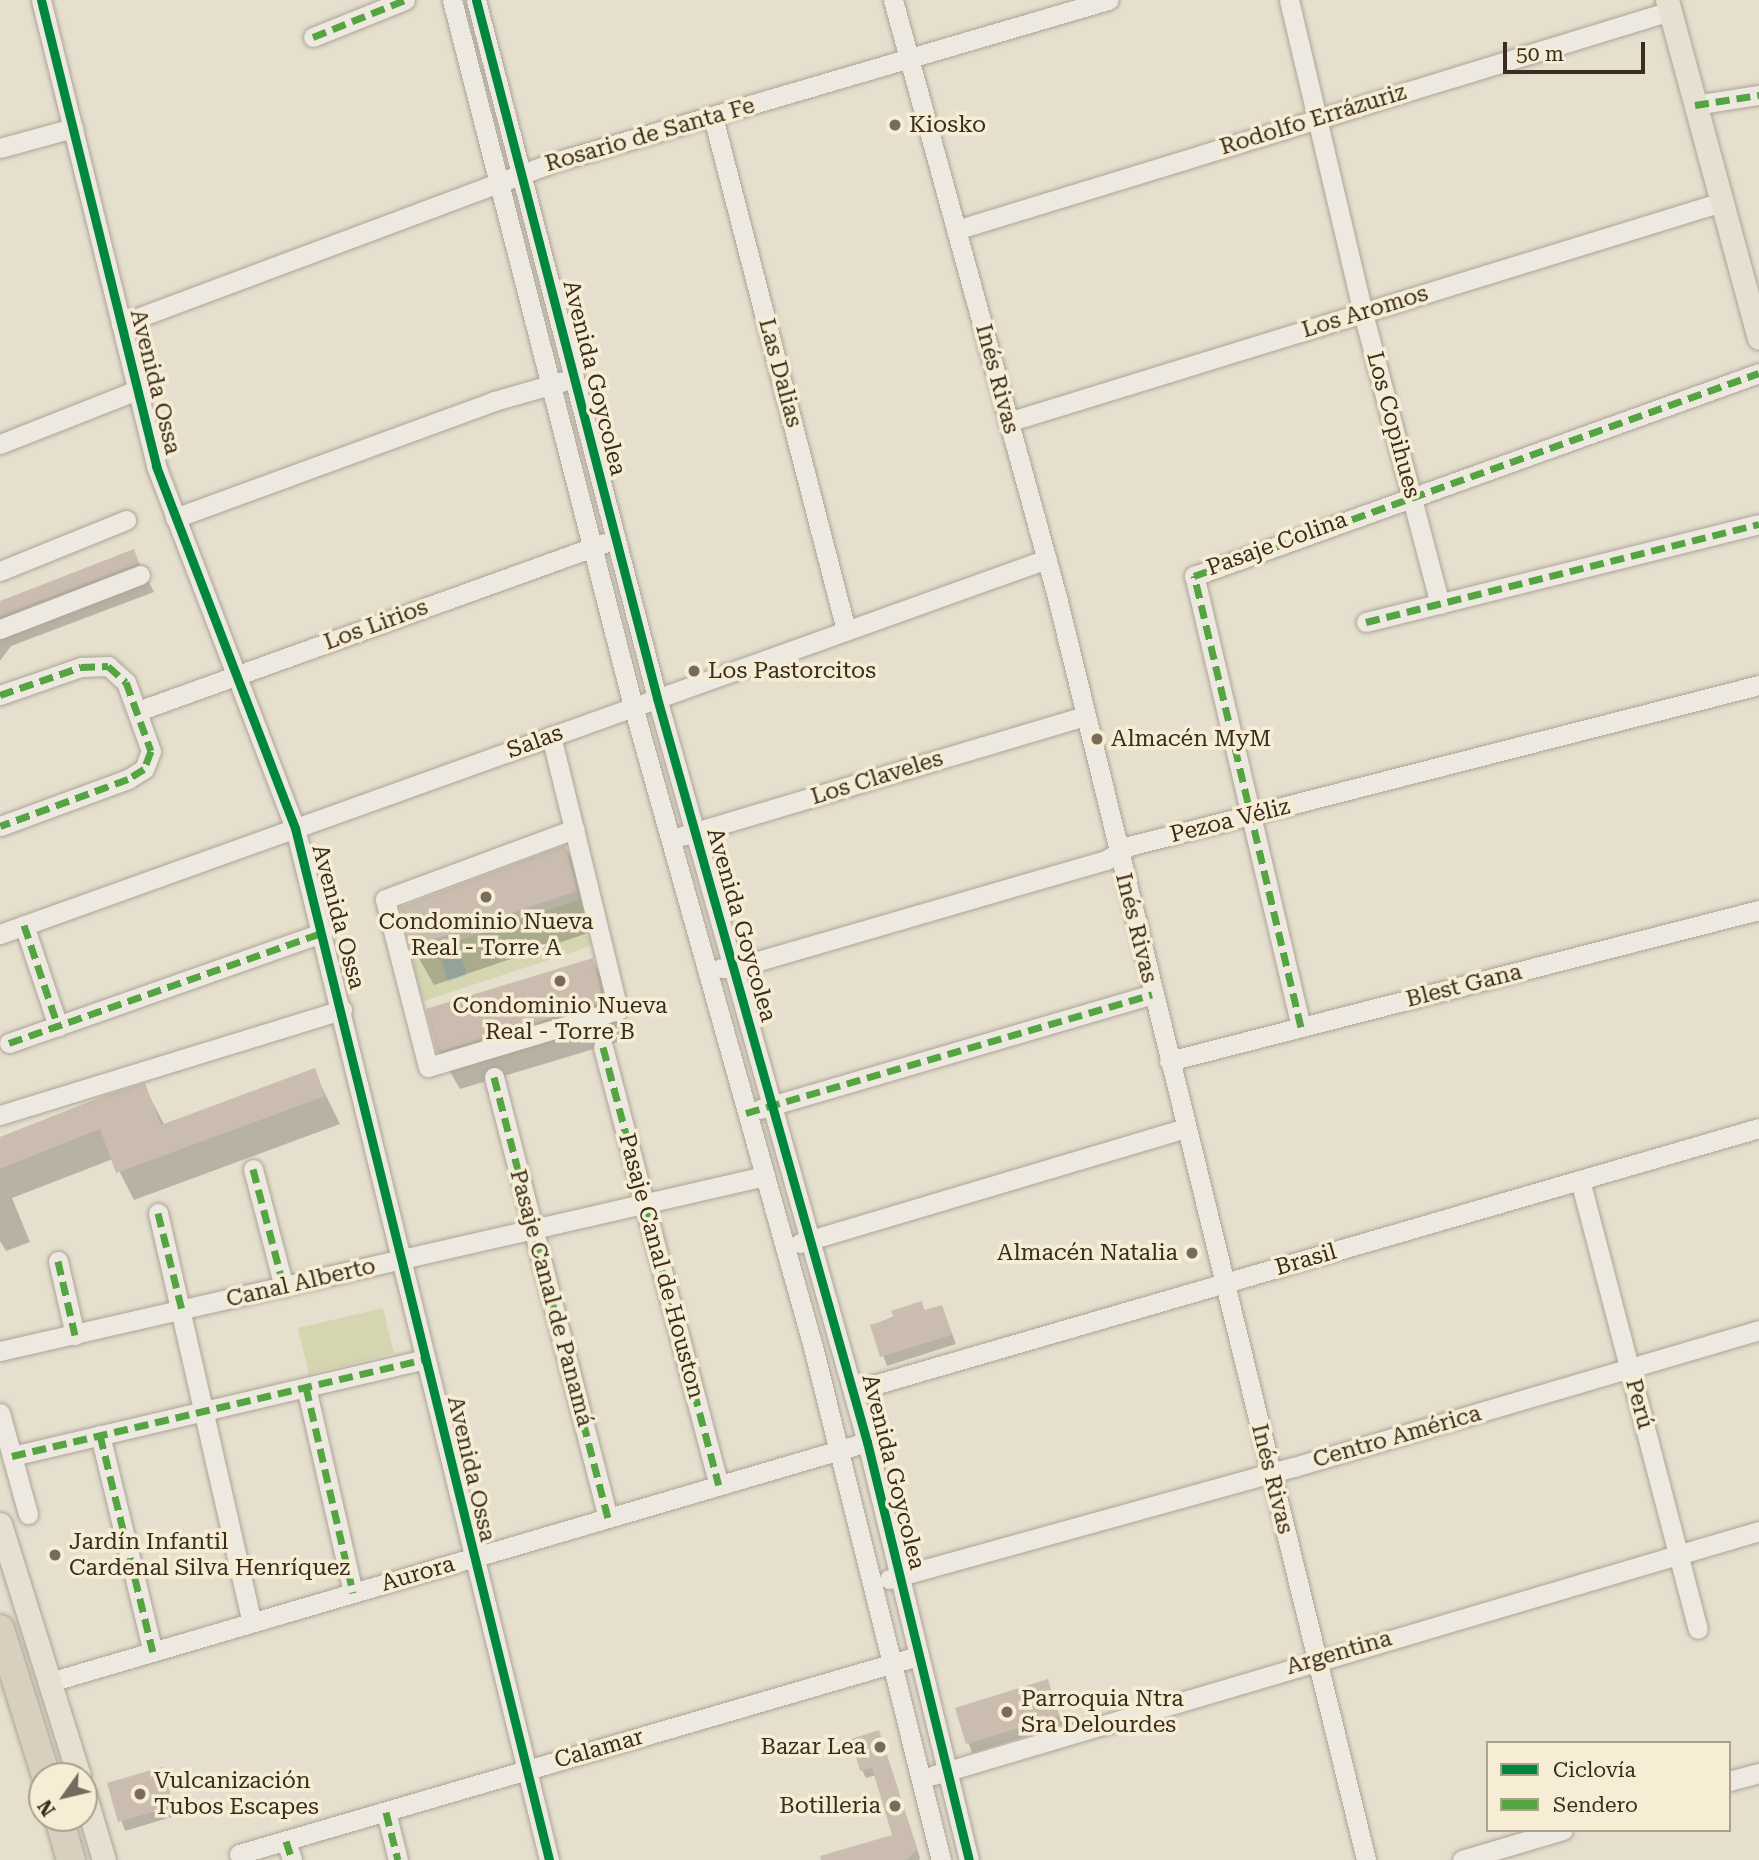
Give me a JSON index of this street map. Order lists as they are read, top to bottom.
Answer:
{
  "streets": {
    "street": [
      "Rodolfo Errázuriz",
      "Rosario de Santa Fe",
      "Los Aromos",
      "Las Dalias",
      "Avenida Goycolea",
      "Inés Rivas",
      "Avenida Ossa",
      "Los Copihues",
      "Pasaje Colina",
      "Los Lirios",
      "Salas",
      "Los Claveles",
      "Pezoa Véliz",
      "Blest Gana",
      "Brasil",
      "Pasaje Canal de Houston",
      "Canal Alberto",
      "Pasaje Canal de Panamá",
      "Perú",
      "Centro América",
      "Aurora",
      "Argentina",
      "Calamar"
    ]
  },
  "crossings": [
    ["Rodolfo Errázuriz", "Inés Rivas"],
    ["Rodolfo Errázuriz", "Los Copihues"],
    ["Rosario de Santa Fe", "Las Dalias"],
    ["Rosario de Santa Fe", "Avenida Goycolea"],
    ["Rosario de Santa Fe", "Inés Rivas"],
    ["Rosario de Santa Fe", "Avenida Ossa"],
    ["Los Aromos", "Inés Rivas"],
    ["Los Aromos", "Los Copihues"],
    ["Las Dalias", "Salas"],
    ["Avenida Goycolea", "Los Lirios"],
    ["Avenida Goycolea", "Salas"],
    ["Avenida Goycolea", "Los Claveles"],
    ["Avenida Goycolea", "Pezoa Véliz"],
    ["Avenida Goycolea", "Brasil"],
    ["Avenida Goycolea", "Canal Alberto"],
    ["Avenida Goycolea", "Centro América"],
    ["Avenida Goycolea", "Aurora"],
    ["Avenida Goycolea", "Argentina"],
    ["Avenida Goycolea", "Calamar"],
    ["Inés Rivas", "Salas"],
    ["Inés Rivas", "Los Claveles"],
    ["Inés Rivas", "Pezoa Véliz"],
    ["Inés Rivas", "Blest Gana"],
    ["Inés Rivas", "Brasil"],
    ["Inés Rivas", "Centro América"],
    ["Inés Rivas", "Argentina"],
    ["Avenida Ossa", "Los Lirios"],
    ["Avenida Ossa", "Salas"],
    ["Avenida Ossa", "Canal Alberto"],
    ["Avenida Ossa", "Aurora"],
    ["Avenida Ossa", "Calamar"],
    ["Los Copihues", "Pasaje Colina"],
    ["Pasaje Colina", "Pezoa Véliz"],
    ["Pasaje Colina", "Blest Gana"],
    ["Brasil", "Perú"],
    ["Pasaje Canal de Houston", "Canal Alberto"],
    ["Pasaje Canal de Houston", "Aurora"],
    ["Canal Alberto", "Pasaje Canal de Panamá"],
    ["Pasaje Canal de Panamá", "Aurora"],
    ["Perú", "Centro América"],
    ["Perú", "Argentina"]
  ],
  "places": [
    "Kiosko",
    "Los Pastorcitos",
    "Almacén MyM",
    "Condominio Nueva Real - Torre A",
    "Condominio Nueva Real - Torre B",
    "Almacén Natalia",
    "Jardín Infantil Cardenal Silva Henríquez",
    "Parroquia Ntra Sra Delourdes",
    "Bazar Lea",
    "Vulcanización Tubos Escapes",
    "Botilleria"
  ],
  "legend": ["Ciclovía", "Sendero"],
  "scale_bar": "50 m",
  "north": "bottom left"
}
